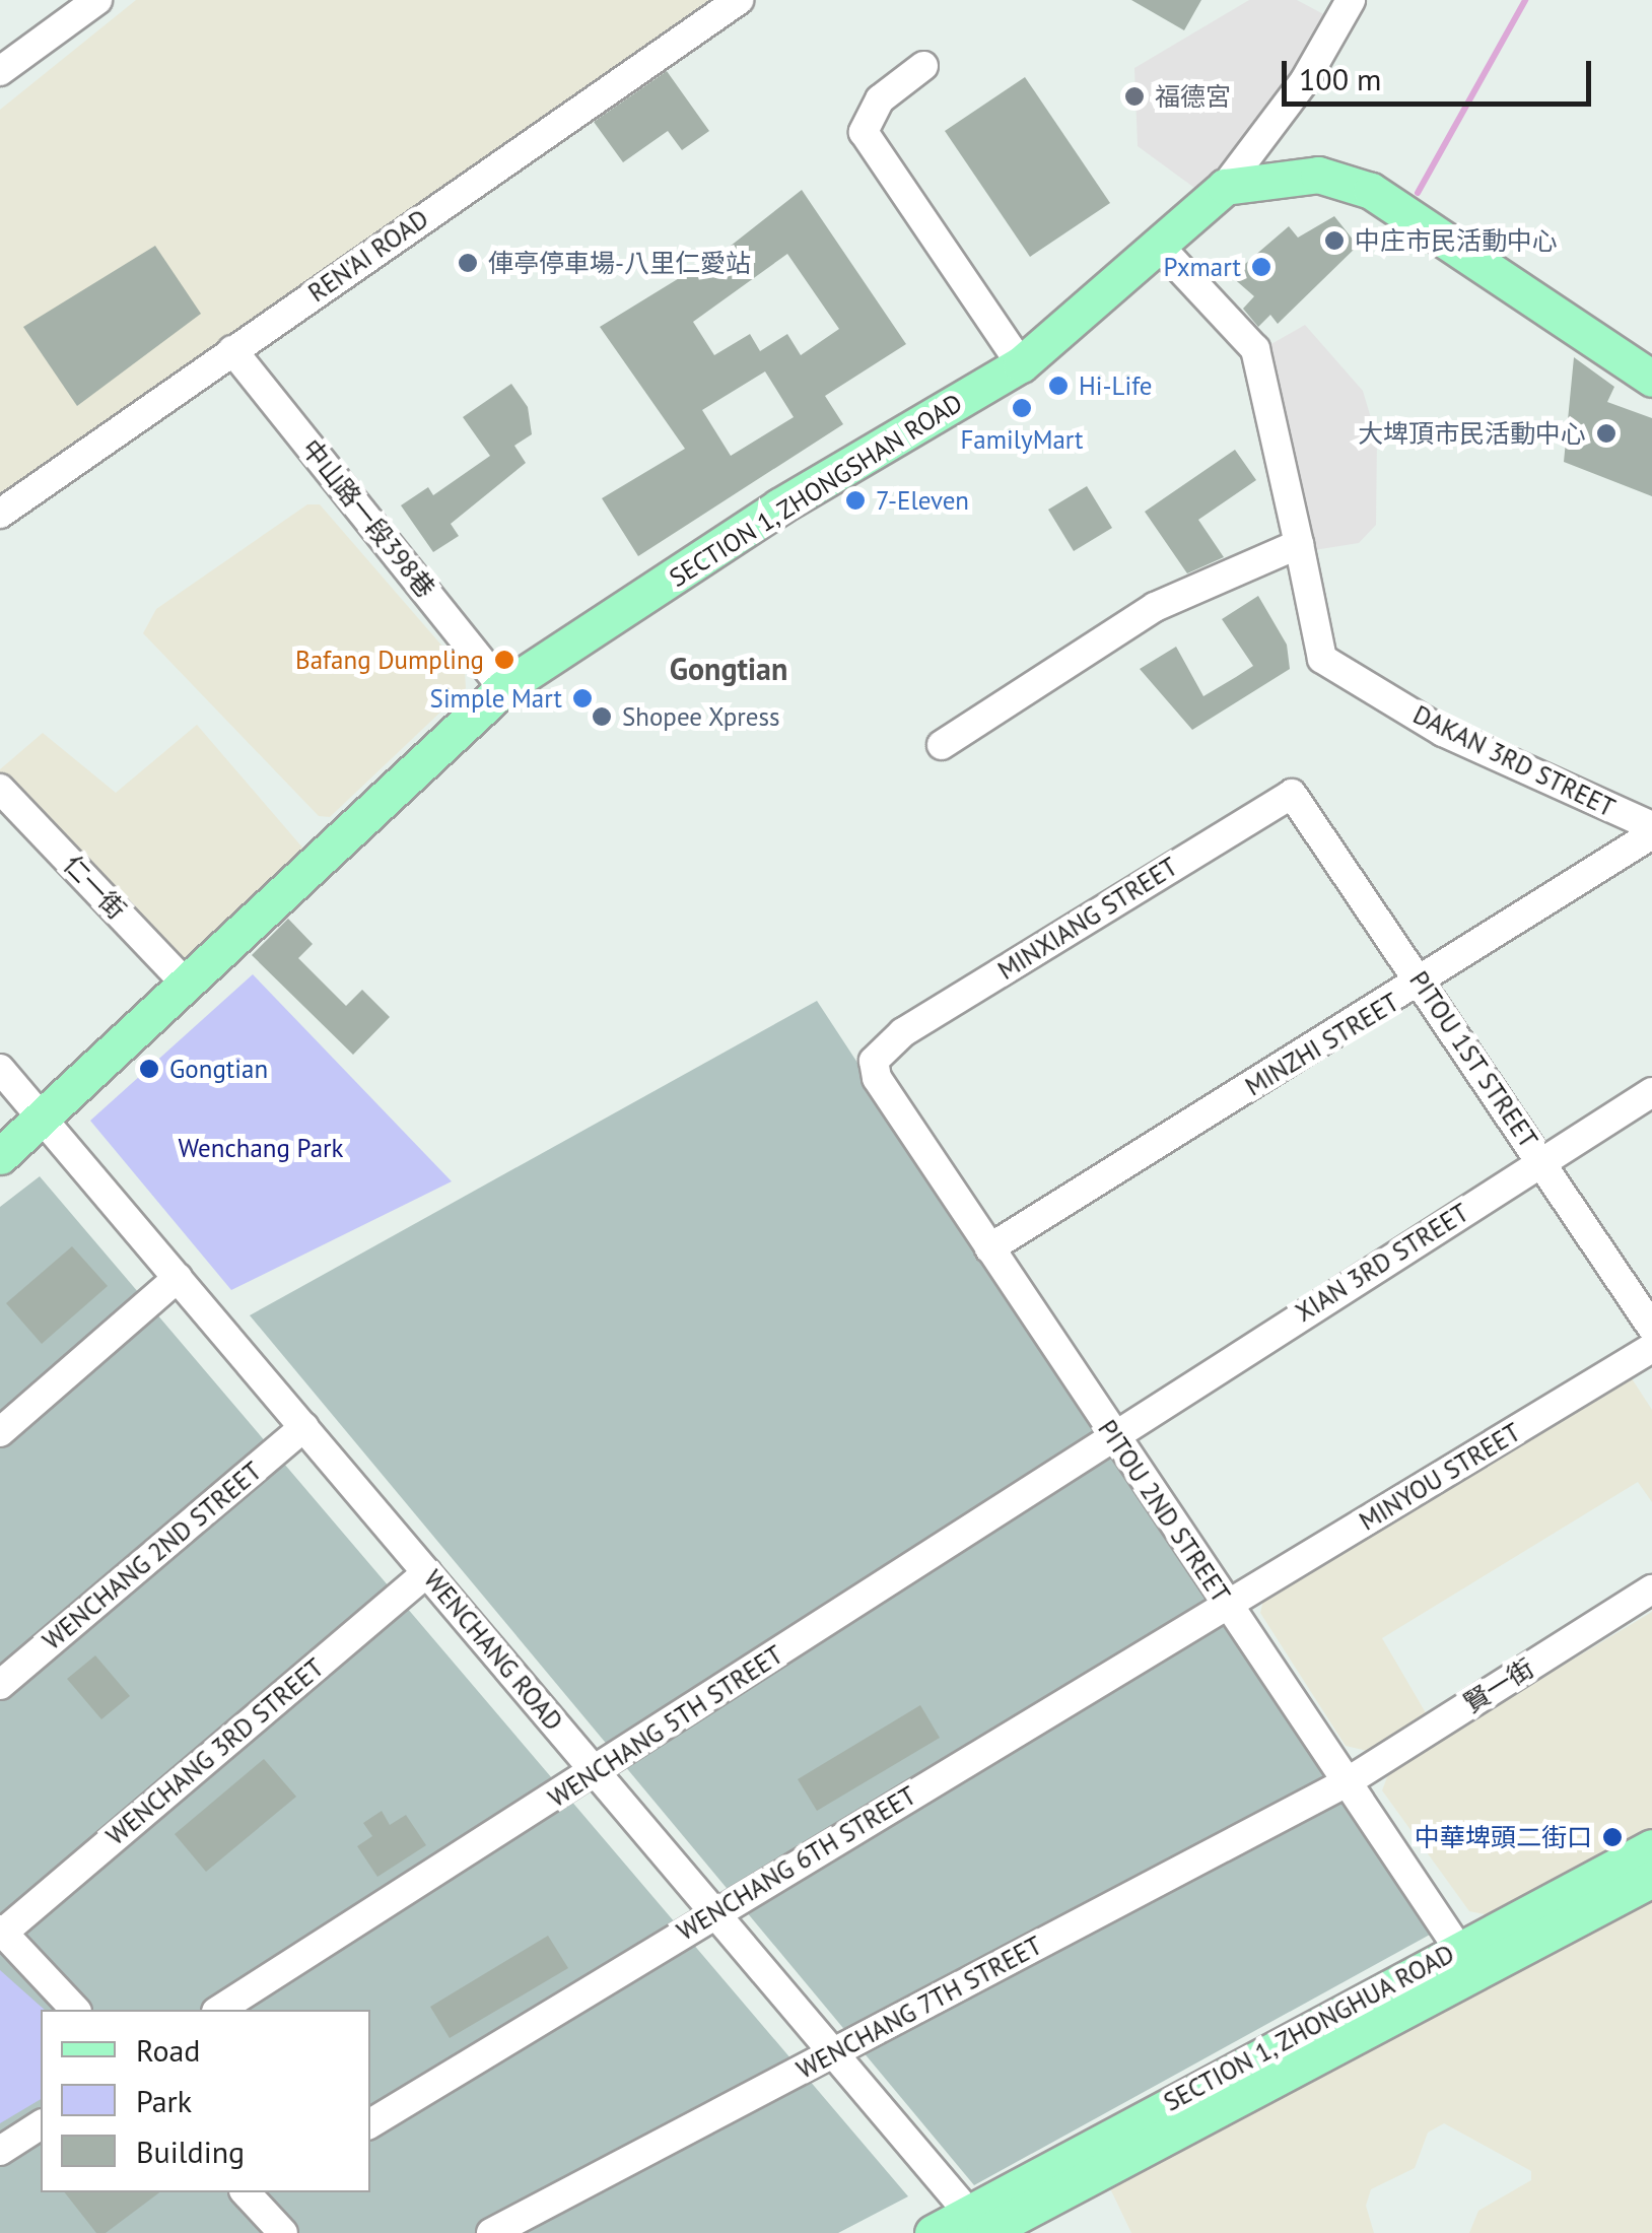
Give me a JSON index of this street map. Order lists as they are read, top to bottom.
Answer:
{
  "streets": {
    "main road": ["SECTION 1, ZHONGSHAN ROAD", "SECTION 1, ZHONGHUA ROAD"],
    "street": [
      "REN'AI ROAD",
      "中山路一段398巷",
      "DAKAN 3RD STREET",
      "仁一街",
      "MINXIANG STREET",
      "MINZHI STREET",
      "PITOU 1ST STREET",
      "XIAN 3RD STREET",
      "MINYOU STREET",
      "PITOU 2ND STREET",
      "WENCHANG 2ND STREET",
      "WENCHANG ROAD",
      "賢一街",
      "WENCHANG 5TH STREET",
      "WENCHANG 3RD STREET",
      "WENCHANG 6TH STREET",
      "WENCHANG 7TH STREET"
    ]
  },
  "crossings": [
    ["REN'AI ROAD", "中山路一段398巷"],
    ["SECTION 1, ZHONGSHAN ROAD", "中山路一段398巷"],
    ["SECTION 1, ZHONGSHAN ROAD", "DAKAN 3RD STREET"],
    ["SECTION 1, ZHONGSHAN ROAD", "仁一街"],
    ["SECTION 1, ZHONGSHAN ROAD", "WENCHANG ROAD"],
    ["MINXIANG STREET", "PITOU 1ST STREET"],
    ["MINXIANG STREET", "PITOU 2ND STREET"],
    ["MINZHI STREET", "PITOU 1ST STREET"],
    ["MINZHI STREET", "PITOU 2ND STREET"],
    ["PITOU 1ST STREET", "XIAN 3RD STREET"],
    ["XIAN 3RD STREET", "PITOU 2ND STREET"],
    ["XIAN 3RD STREET", "WENCHANG 5TH STREET"],
    ["MINYOU STREET", "PITOU 2ND STREET"],
    ["MINYOU STREET", "WENCHANG 6TH STREET"],
    ["PITOU 2ND STREET", "賢一街"],
    ["PITOU 2ND STREET", "WENCHANG 5TH STREET"],
    ["PITOU 2ND STREET", "WENCHANG 6TH STREET"],
    ["PITOU 2ND STREET", "WENCHANG 7TH STREET"],
    ["PITOU 2ND STREET", "SECTION 1, ZHONGHUA ROAD"],
    ["WENCHANG 2ND STREET", "WENCHANG ROAD"],
    ["WENCHANG ROAD", "WENCHANG 5TH STREET"],
    ["WENCHANG ROAD", "WENCHANG 3RD STREET"],
    ["WENCHANG ROAD", "WENCHANG 6TH STREET"],
    ["WENCHANG ROAD", "WENCHANG 7TH STREET"],
    ["WENCHANG ROAD", "SECTION 1, ZHONGHUA ROAD"],
    ["賢一街", "WENCHANG 7TH STREET"]
  ],
  "districts": ["Gongtian"],
  "parks": ["Wenchang Park"],
  "places": [
    "福德宮",
    "中庄市民活動中心",
    "俥亭停車場-八里仁愛站",
    "Pxmart",
    "Hi-Life",
    "FamilyMart",
    "大埤頂市民活動中心",
    "7-Eleven",
    "Bafang Dumpling",
    "Simple Mart",
    "Shopee Xpress",
    "Gongtian",
    "中華埤頭二街口"
  ],
  "legend": ["Road", "Park", "Building"],
  "scale_bar": "100 m"
}
